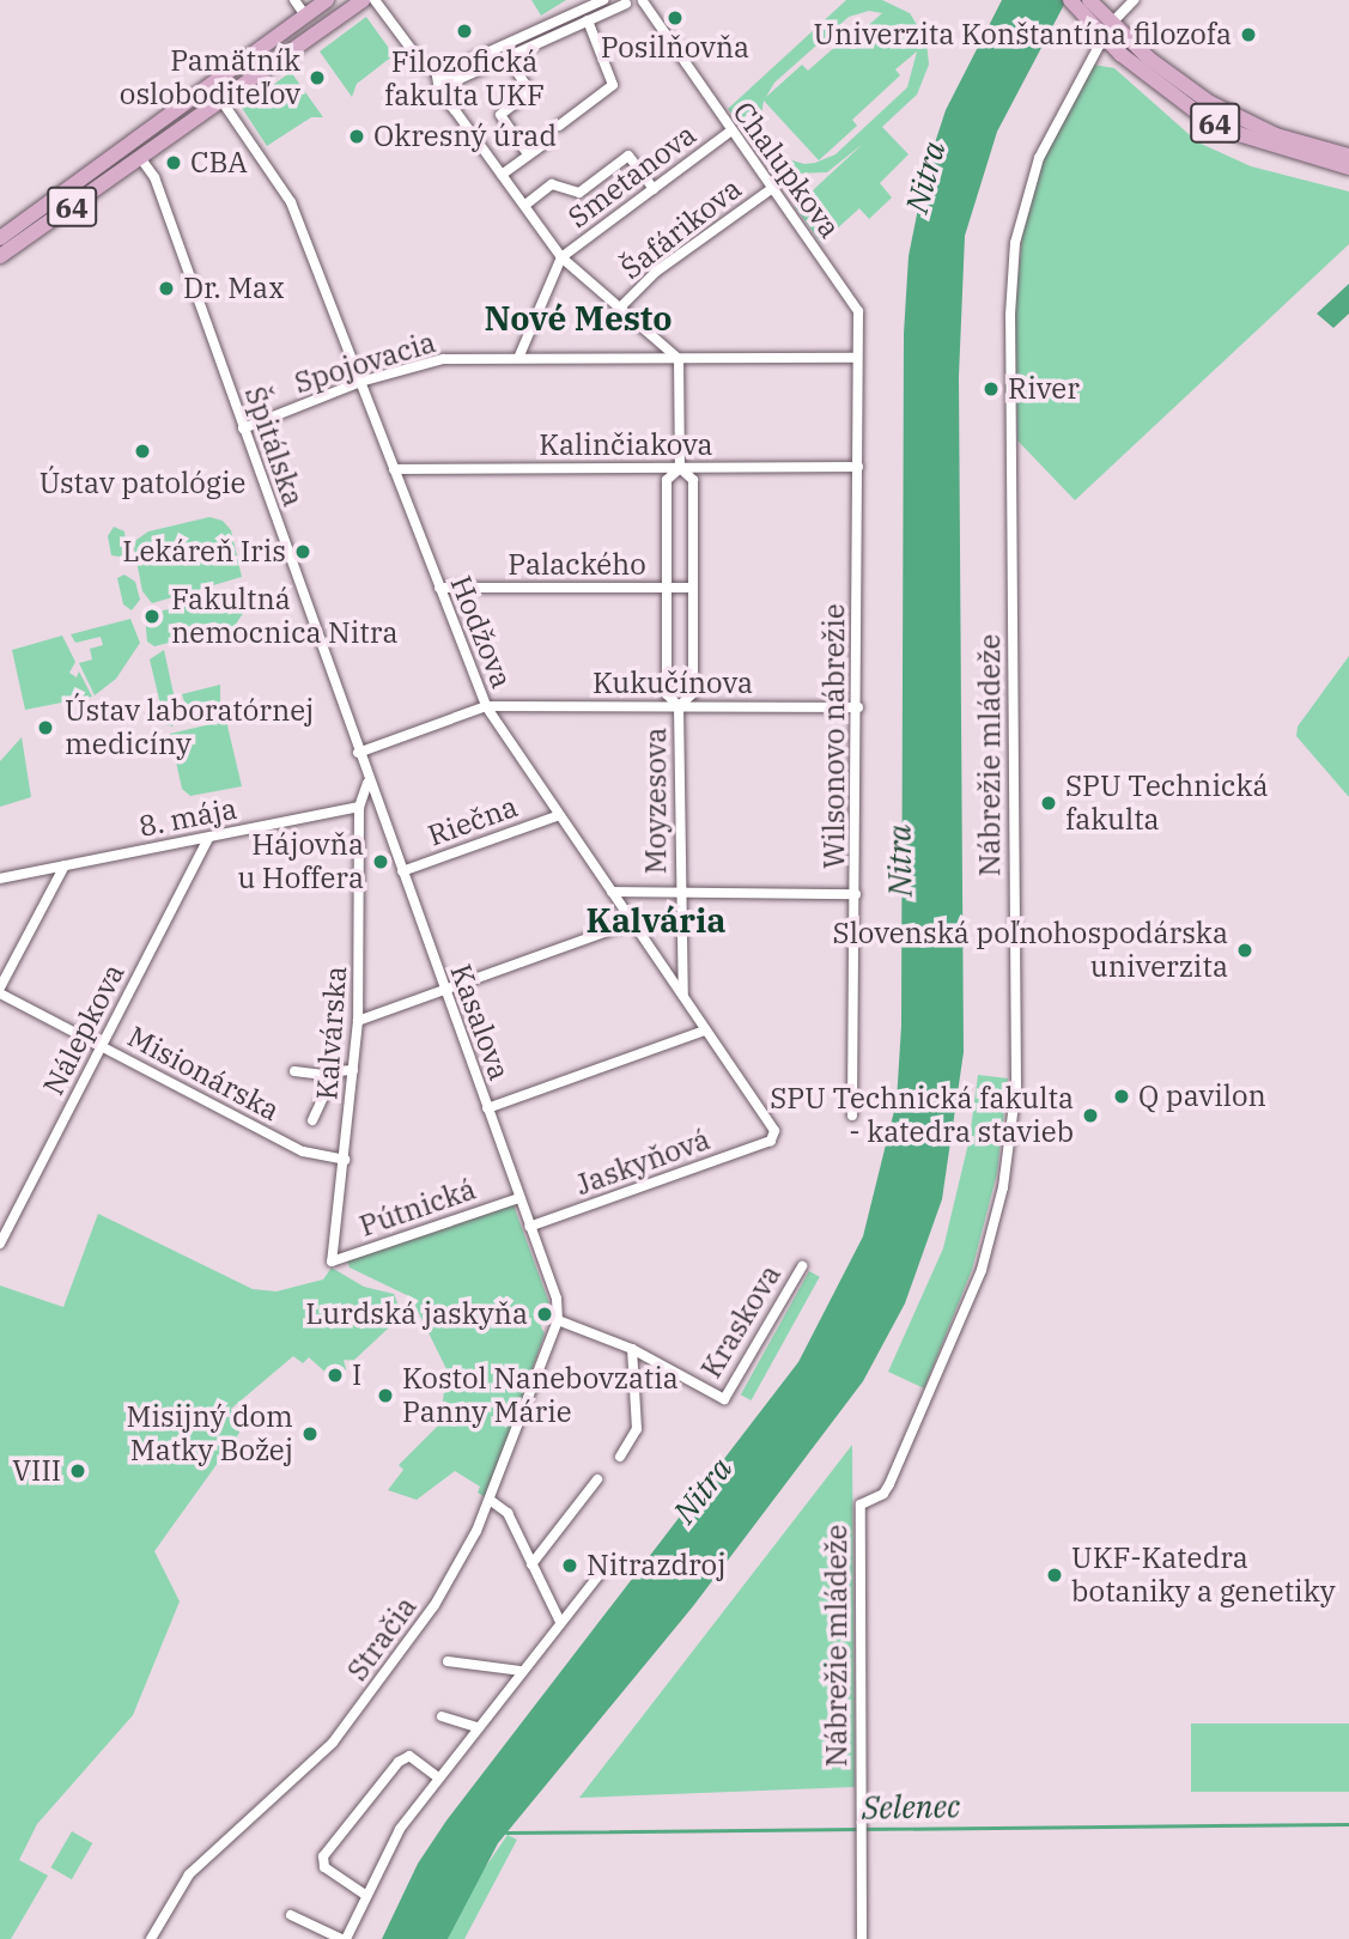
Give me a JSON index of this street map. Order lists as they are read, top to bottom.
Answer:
{
  "streets": {
    "main road": ["64"],
    "street": [
      "Chalupkova",
      "Smetanova",
      "Šafárikova",
      "Spojovacia",
      "Kalinčiakova",
      "Špitálska",
      "Palackého",
      "Hodžova",
      "Kukučínova",
      "Wilsonovo nábrežie",
      "Nábrežie mládeže",
      "Moyzesova",
      "8. mája",
      "Riečna",
      "Kasalova",
      "Nálepkova",
      "Kalvárska",
      "Misionárska",
      "Jaskyňová",
      "Pútnická",
      "Kraskova",
      "Stračia"
    ]
  },
  "crossings": [
    ["64", "Špitálska"],
    ["64", "Hodžova"],
    ["64", "Nábrežie mládeže"],
    ["Chalupkova", "Smetanova"],
    ["Chalupkova", "Šafárikova"],
    ["Chalupkova", "Spojovacia"],
    ["Chalupkova", "Wilsonovo nábrežie"],
    ["Spojovacia", "Špitálska"],
    ["Spojovacia", "Hodžova"],
    ["Spojovacia", "Wilsonovo nábrežie"],
    ["Spojovacia", "Moyzesova"],
    ["Kalinčiakova", "Hodžova"],
    ["Kalinčiakova", "Wilsonovo nábrežie"],
    ["Kalinčiakova", "Moyzesova"],
    ["Špitálska", "Kasalova"],
    ["Palackého", "Hodžova"],
    ["Palackého", "Moyzesova"],
    ["Hodžova", "Kukučínova"],
    ["Hodžova", "Moyzesova"],
    ["Hodžova", "Riečna"],
    ["Hodžova", "Jaskyňová"],
    ["Kukučínova", "Wilsonovo nábrežie"],
    ["Kukučínova", "Moyzesova"],
    ["8. mája", "Nálepkova"],
    ["8. mája", "Kalvárska"],
    ["Riečna", "Kasalova"],
    ["Kasalova", "Jaskyňová"],
    ["Kasalova", "Pútnická"],
    ["Kasalova", "Stračia"],
    ["Nálepkova", "Misionárska"],
    ["Kalvárska", "Misionárska"],
    ["Kalvárska", "Pútnická"],
    ["Kraskova", "Stračia"]
  ],
  "districts": ["Nové Mesto", "Kalvária"],
  "water": ["Nitra", "Selenec"],
  "places": [
    "Posilňovňa",
    "Filozofická fakulta UKF",
    "Univerzita Konštantína filozofa",
    "Pamätník osloboditeľov",
    "Okresný úrad",
    "CBA",
    "Dr. Max",
    "River",
    "Ústav patológie",
    "Lekáreň Iris",
    "Fakultná nemocnica Nitra",
    "Ústav laboratórnej medicíny",
    "SPU Technická fakulta",
    "Hájovňa u Hoffera",
    "Slovenská poľnohospodárska univerzita",
    "Q pavilon",
    "SPU Technická fakulta - katedra stavieb",
    "Lurdská jaskyňa",
    "I",
    "Kostol Nanebovzatia Panny Márie",
    "Misijný dom Matky Božej",
    "VIII",
    "Nitrazdroj",
    "UKF-Katedra botaniky a genetiky"
  ]
}
